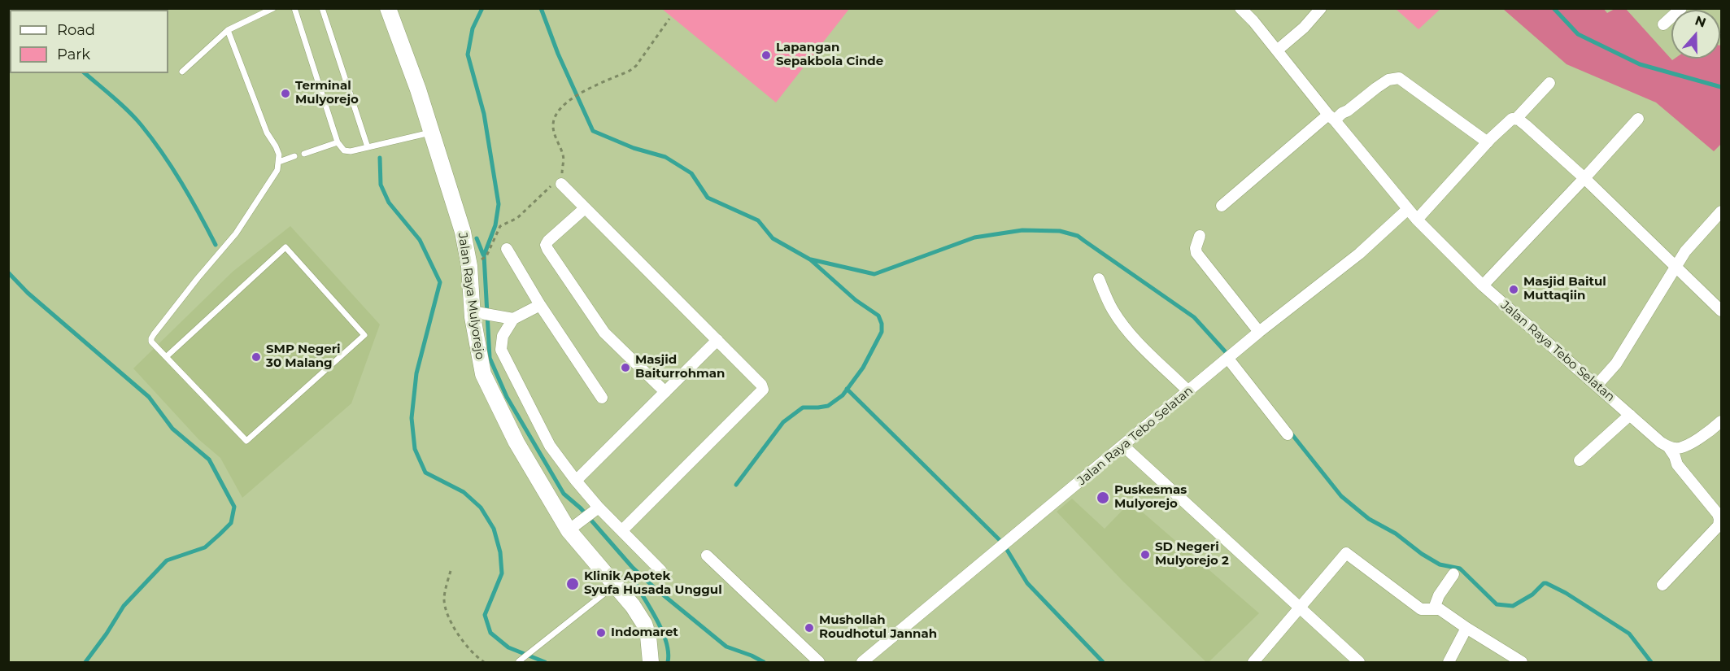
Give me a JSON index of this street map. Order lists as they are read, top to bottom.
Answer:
{
  "streets": {
    "main road": ["Jalan Raya Mulyorejo"],
    "street": ["Jalan Raya Tebo Selatan"]
  },
  "places": [
    "Lapangan Sepakbola Cinde",
    "Terminal Mulyorejo",
    "Masjid Baitul Muttaqiin",
    "SMP Negeri 30 Malang",
    "Masjid Baiturrohman",
    "Puskesmas Mulyorejo",
    "SD Negeri Mulyorejo 2",
    "Klinik Apotek Syufa Husada Unggul",
    "Mushollah Roudhotul Jannah",
    "Indomaret"
  ],
  "legend": ["Road", "Park"],
  "north": "top"
}
